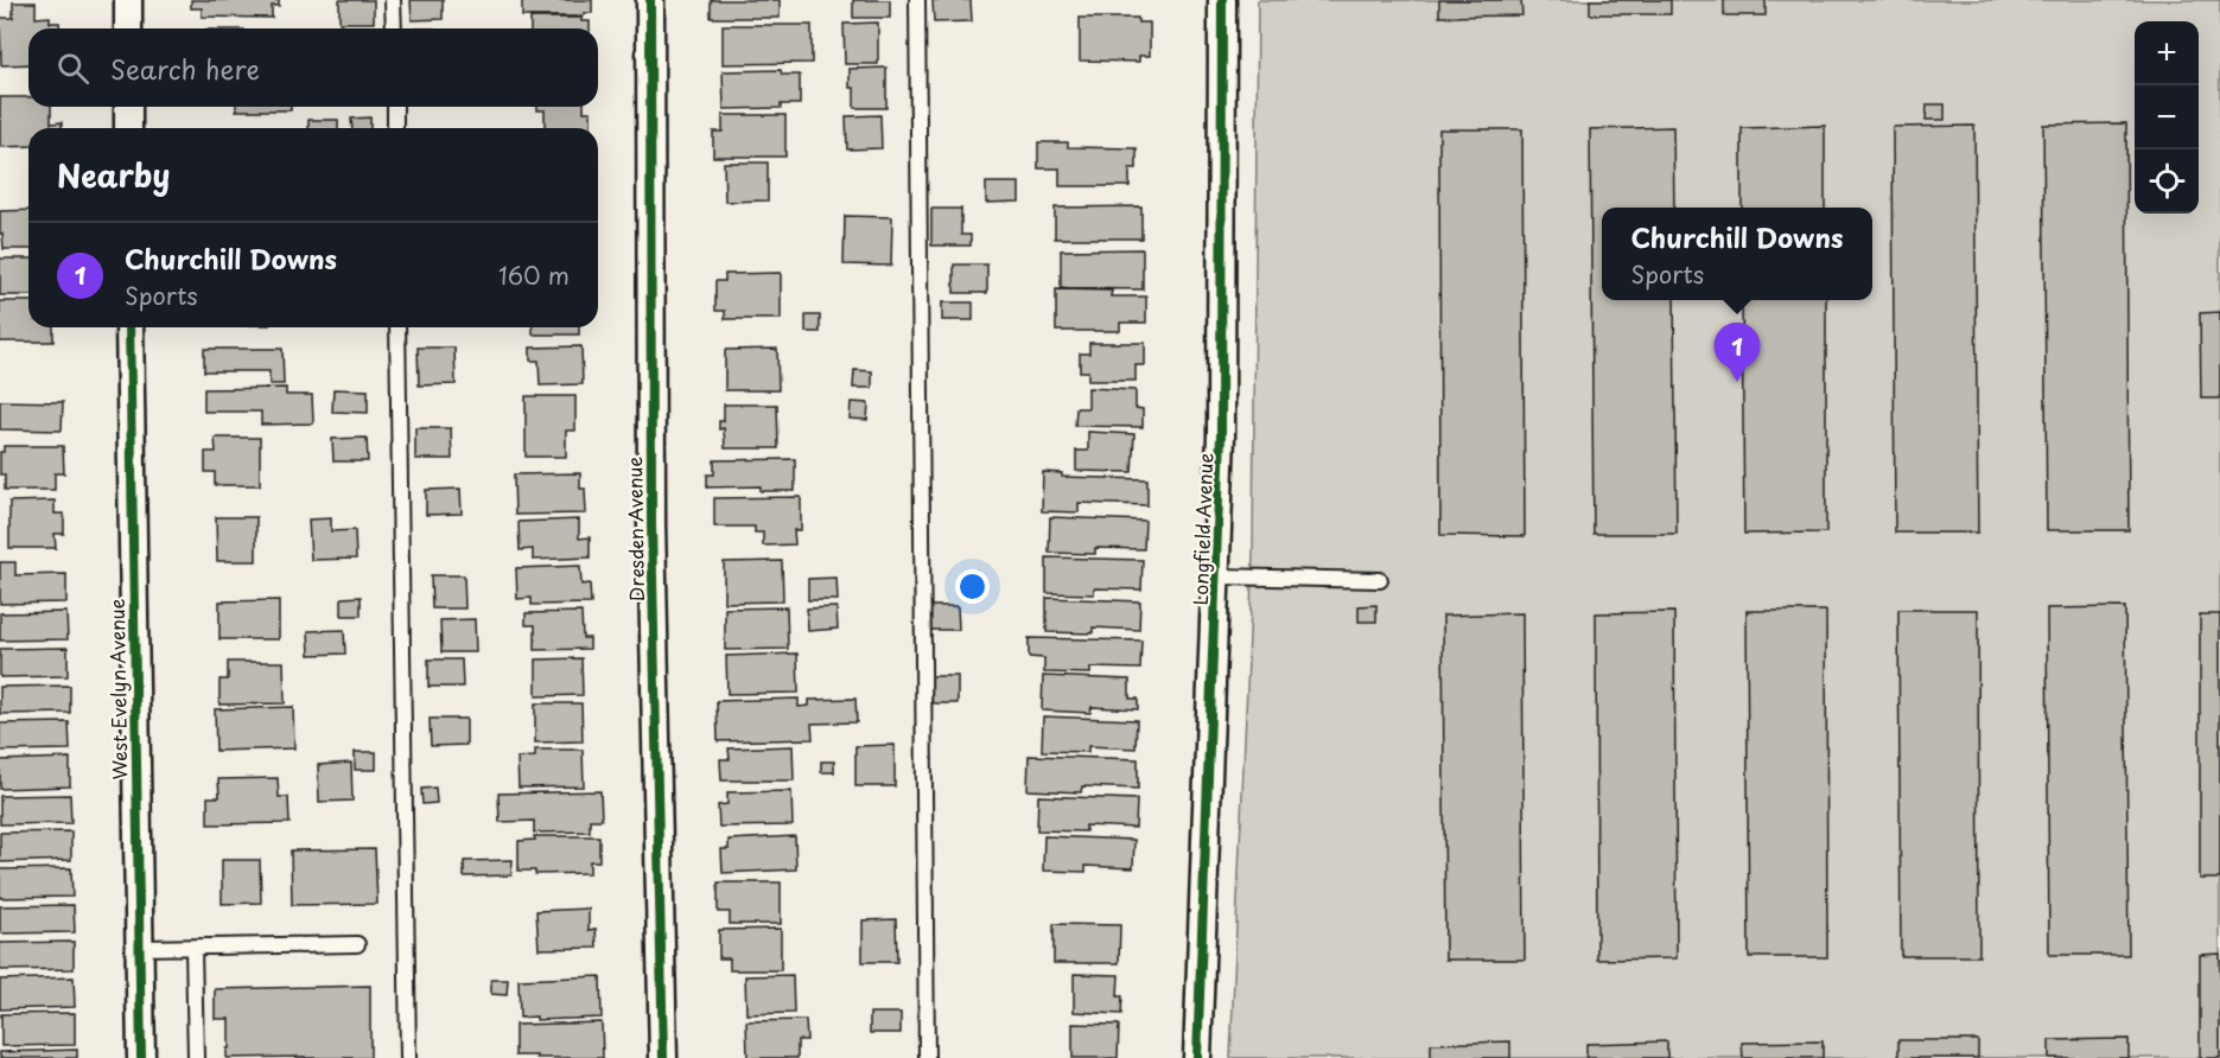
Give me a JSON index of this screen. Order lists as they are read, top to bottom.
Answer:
{
  "streets": {
    "street": ["Dresden Avenue", "Longfield Avenue", "West Evelyn Avenue"]
  },
  "page": {
    "map_buttons": ["+", "−"],
    "search": "Search here",
    "heading": "Nearby",
    "popup": ["Churchill Downs", "Sports"],
    "list": [
      {
        "mark": "1",
        "name": "Churchill Downs",
        "note": "Sports",
        "value": "160 m"
      }
    ],
    "pins": "1"
  }
}
